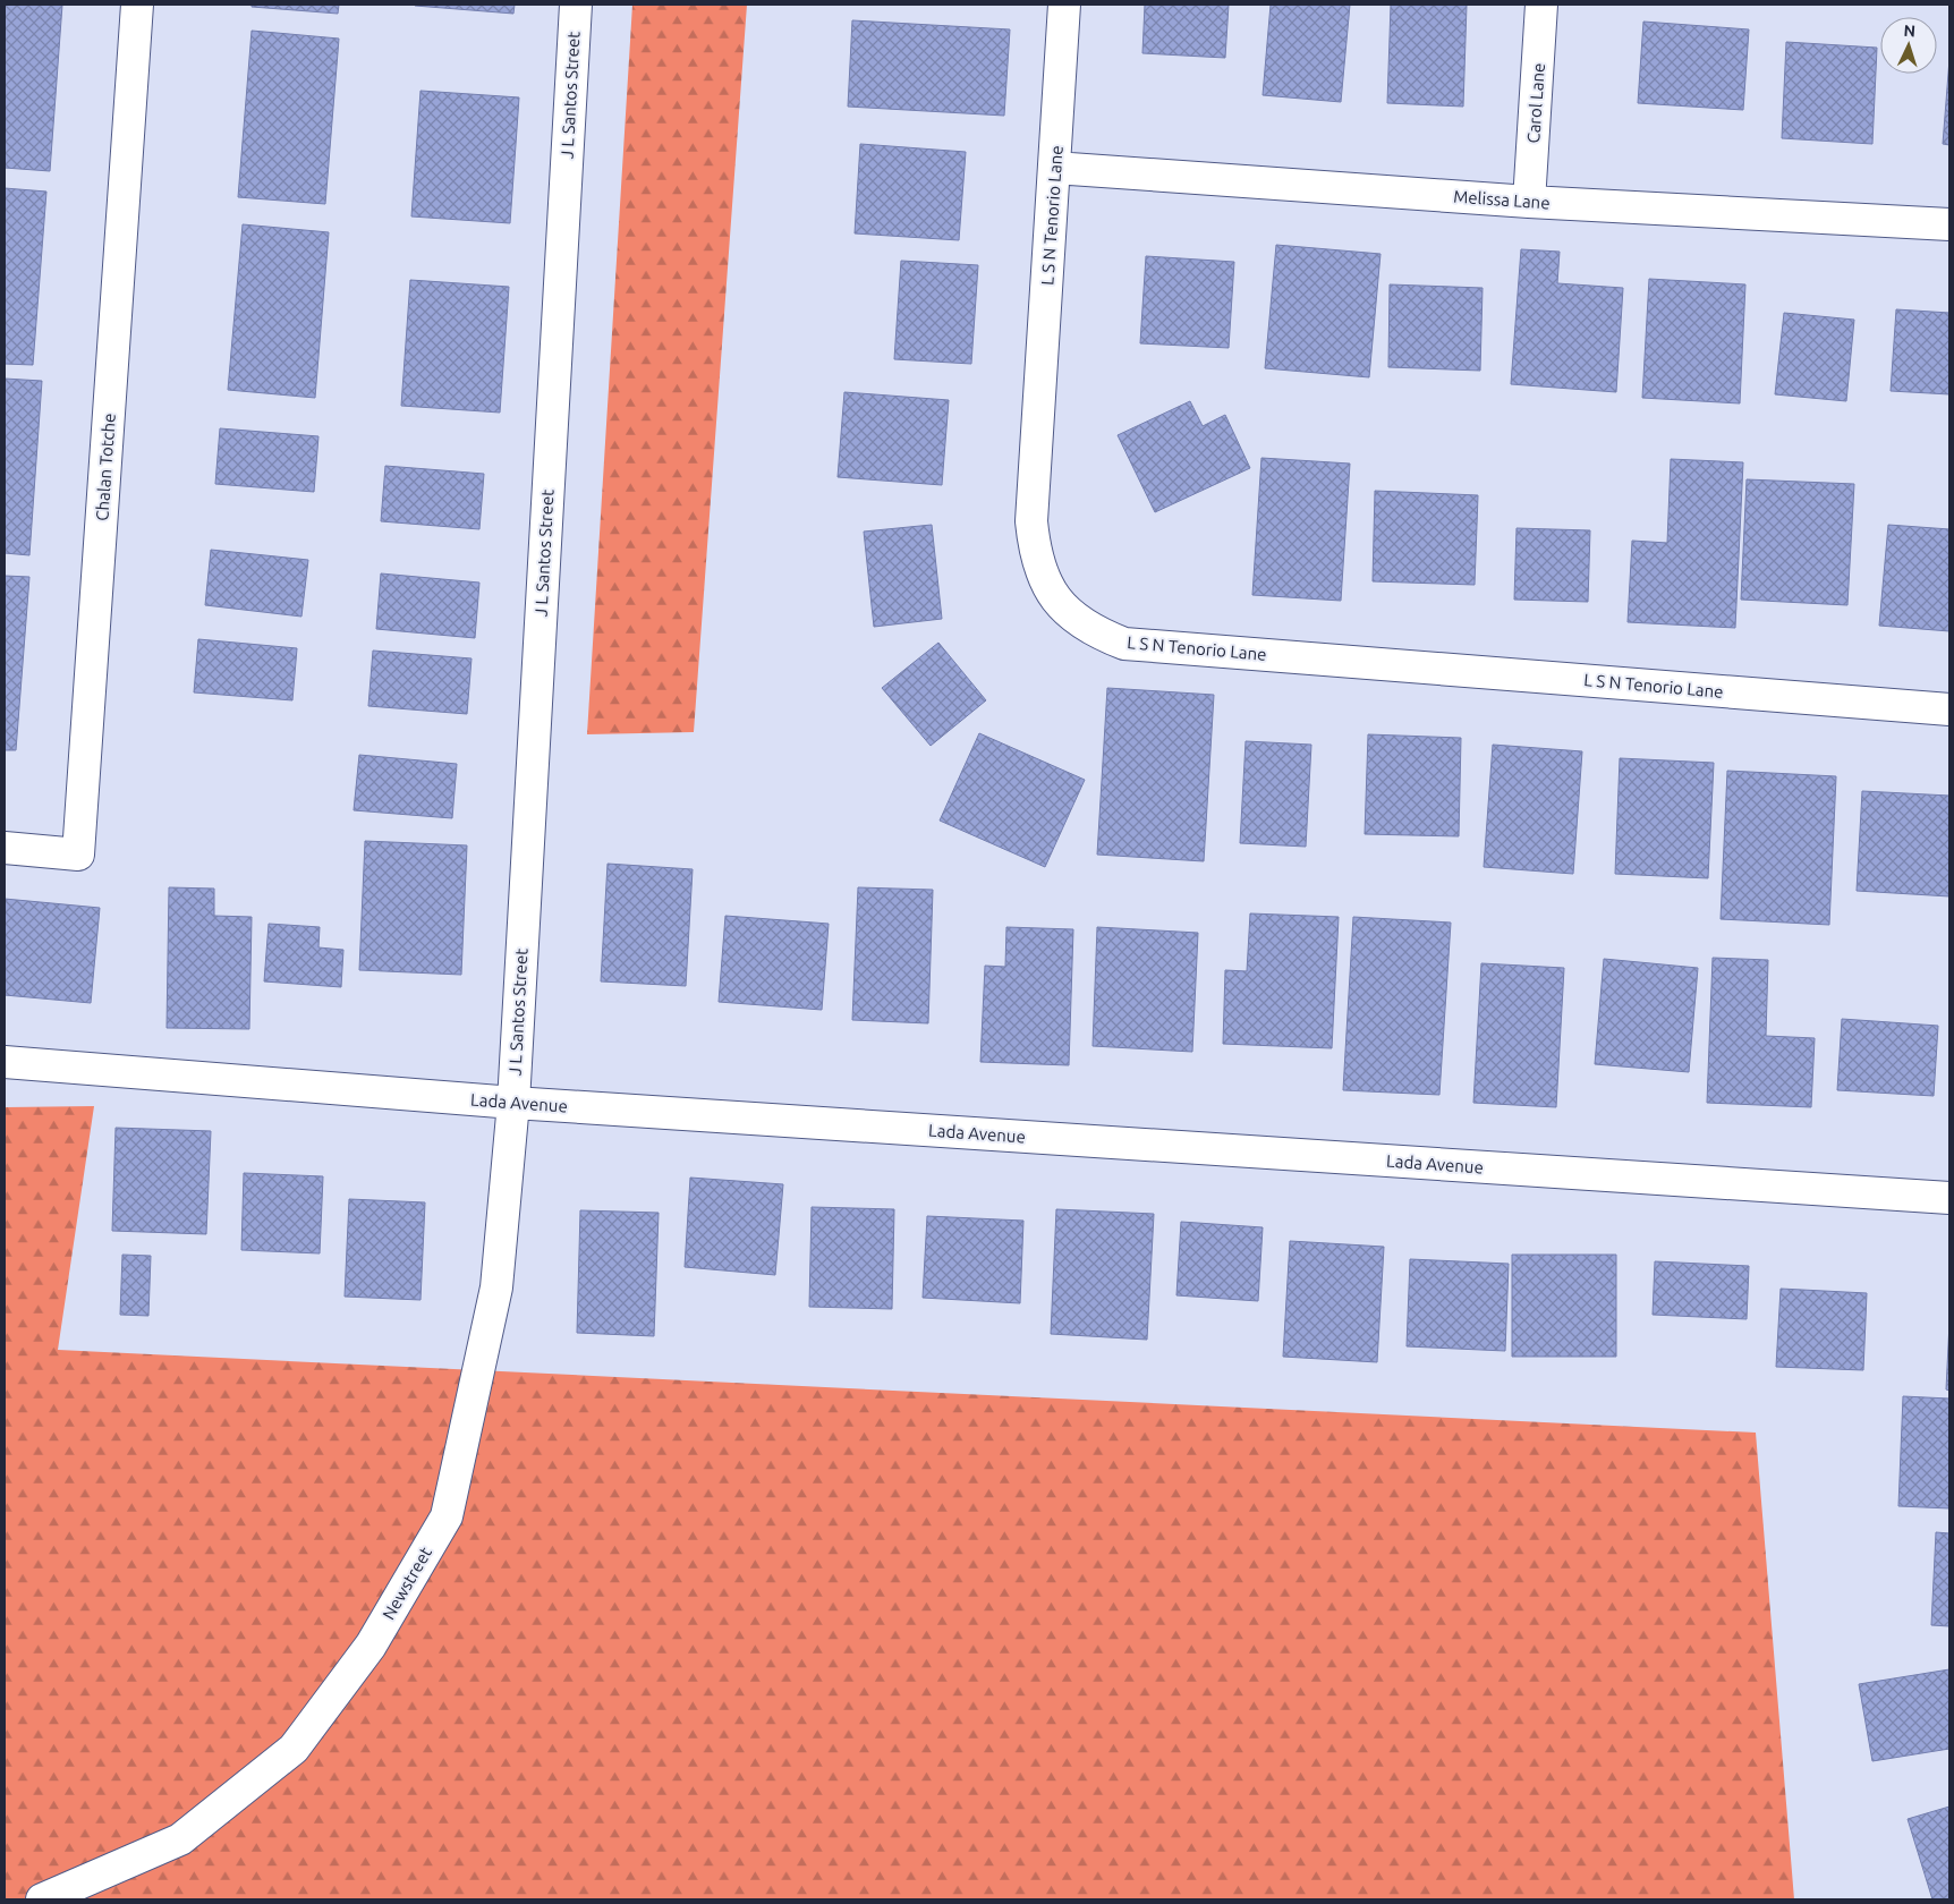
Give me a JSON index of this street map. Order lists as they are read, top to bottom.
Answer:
{
  "streets": {
    "street": [
      "J L Santos Street",
      "Carol Lane",
      "Melissa Lane",
      "L S N Tenorio Lane",
      "Chalan Totche",
      "Lada Avenue",
      "Newstreet"
    ]
  },
  "crossings": [
    ["J L Santos Street", "Lada Avenue"],
    ["J L Santos Street", "Newstreet"],
    ["Carol Lane", "Melissa Lane"],
    ["Melissa Lane", "L S N Tenorio Lane"],
    ["Lada Avenue", "Newstreet"]
  ],
  "north": "top"
}
